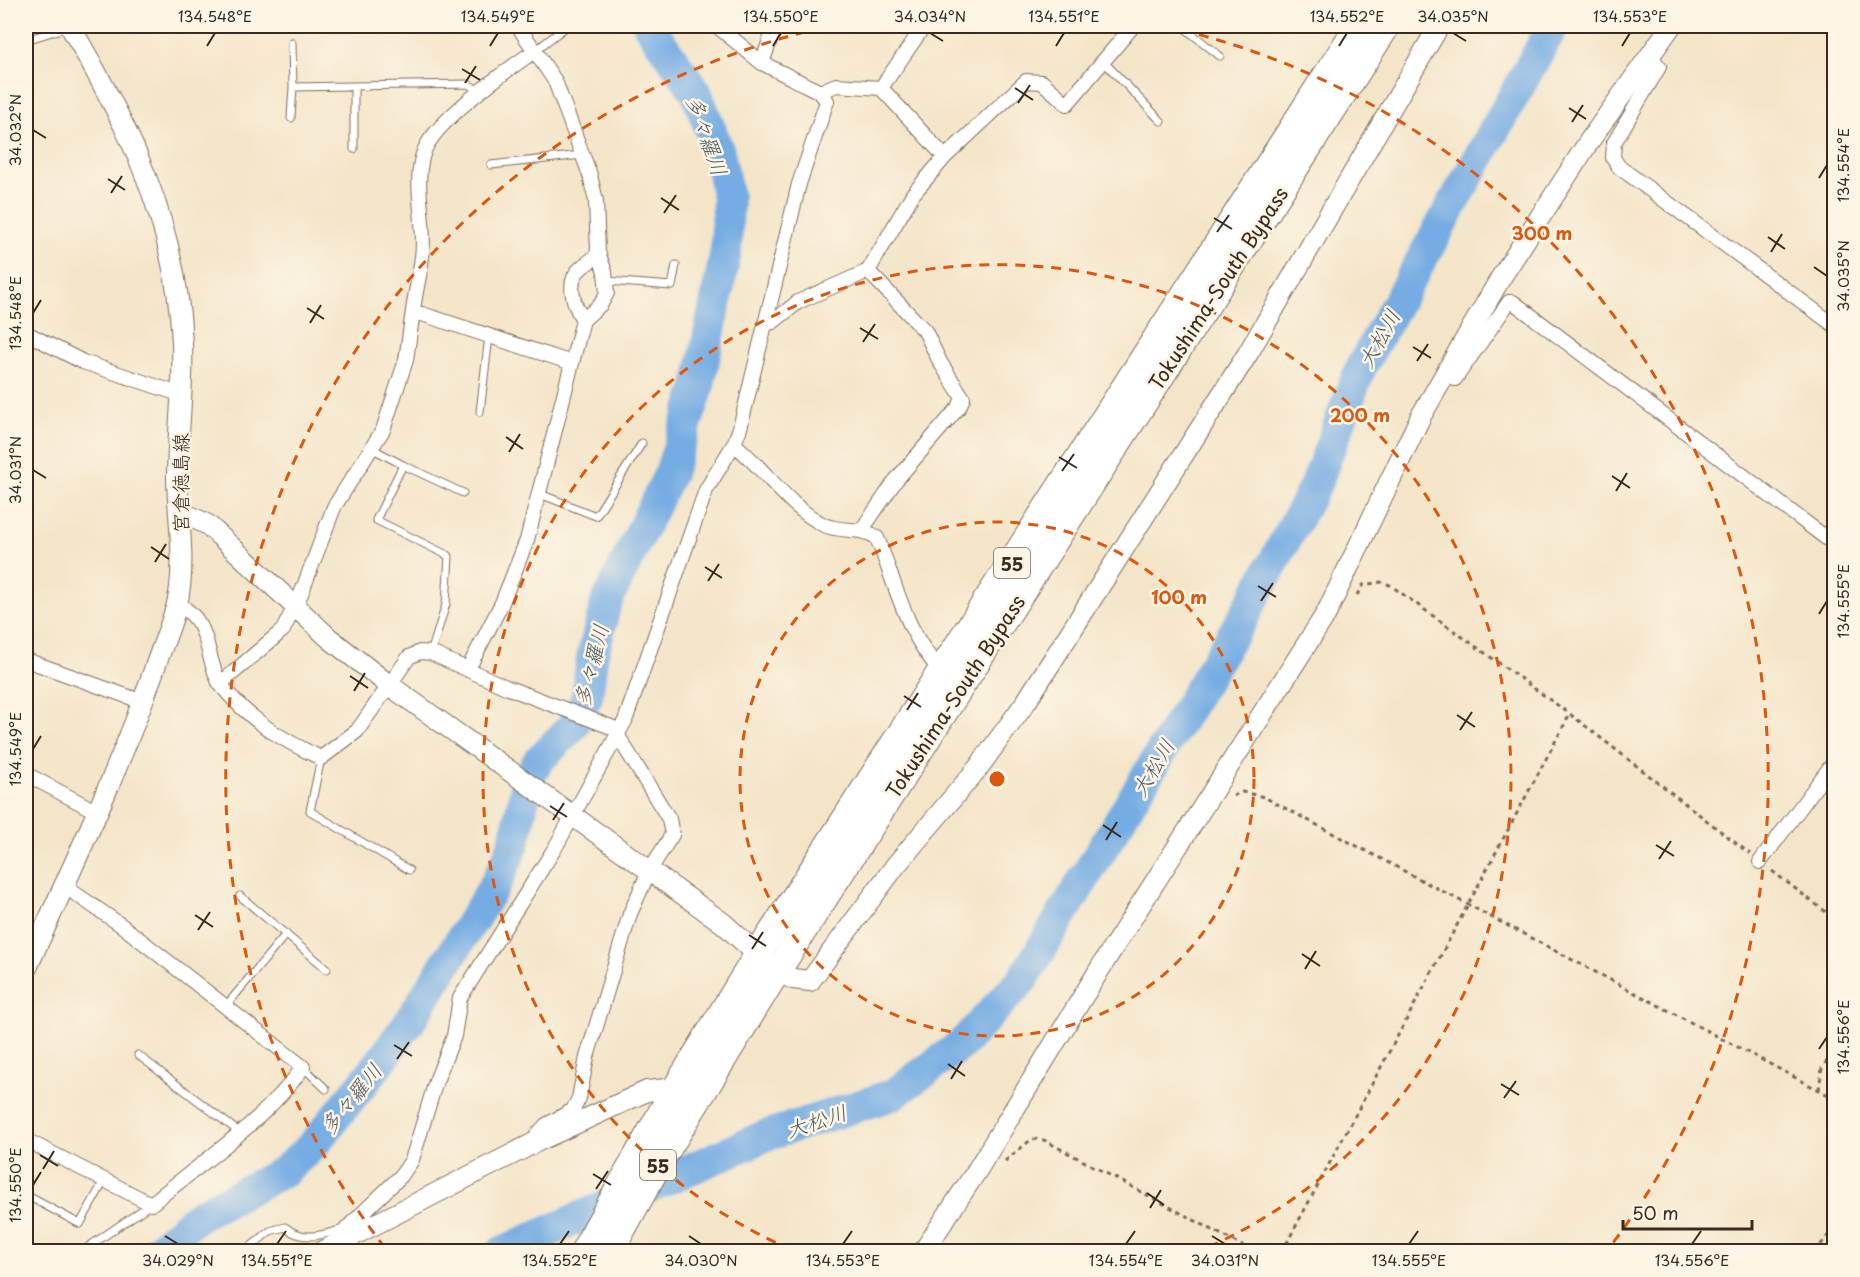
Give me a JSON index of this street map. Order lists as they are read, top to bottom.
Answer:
{
  "streets": {
    "highway": ["Tokushima-South Bypass", "55"],
    "street": ["宮倉徳島線"]
  },
  "water": ["多々羅川", "大松川"],
  "scale_bar": "50 m",
  "coordinates": [
    "134.548°E",
    "134.549°E",
    "134.550°E",
    "34.034°N",
    "134.551°E",
    "134.552°E",
    "34.035°N",
    "134.553°E",
    "34.032°N",
    "134.554°E",
    "34.031°N",
    "134.555°E",
    "134.556°E",
    "34.029°N",
    "34.030°N"
  ],
  "rings": ["300 m", "200 m", "100 m"]
}
